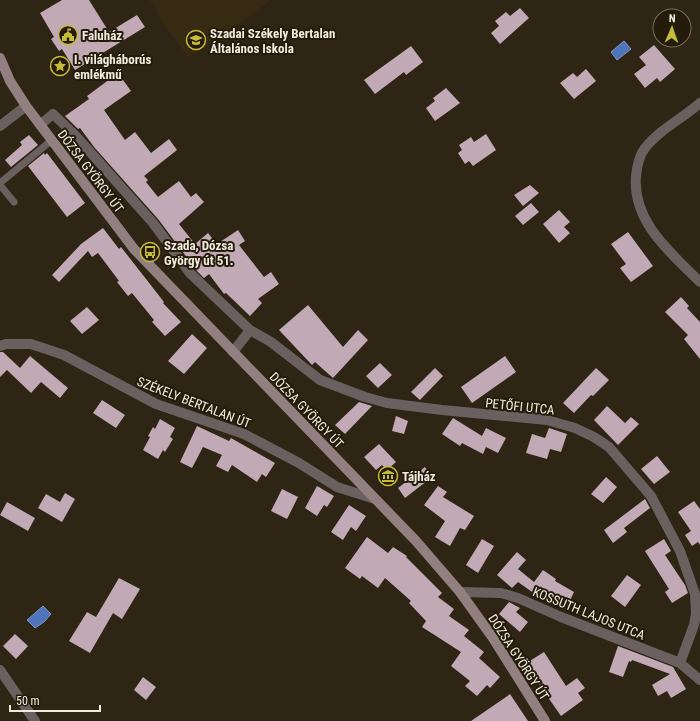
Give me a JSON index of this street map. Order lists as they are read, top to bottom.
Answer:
{
  "streets": {
    "main road": ["DÓZSA GYÖRGY ÚT"],
    "street": ["SZÉKELY BERTALAN ÚT", "PETŐFI UTCA", "KOSSUTH LAJOS UTCA"]
  },
  "crossings": [
    ["DÓZSA GYÖRGY ÚT", "SZÉKELY BERTALAN ÚT"],
    ["DÓZSA GYÖRGY ÚT", "PETŐFI UTCA"],
    ["DÓZSA GYÖRGY ÚT", "KOSSUTH LAJOS UTCA"],
    ["PETŐFI UTCA", "KOSSUTH LAJOS UTCA"]
  ],
  "places": {
    "public building": ["Faluház"],
    "school or university": ["Szadai Székely Bertalan Általános Iskola"],
    "place": ["I. világháborús emlékmű"],
    "bus stop": ["Szada, Dózsa György út 51."],
    "museum": ["Tájház"]
  },
  "scale_bar": "50 m",
  "north": "top"
}
